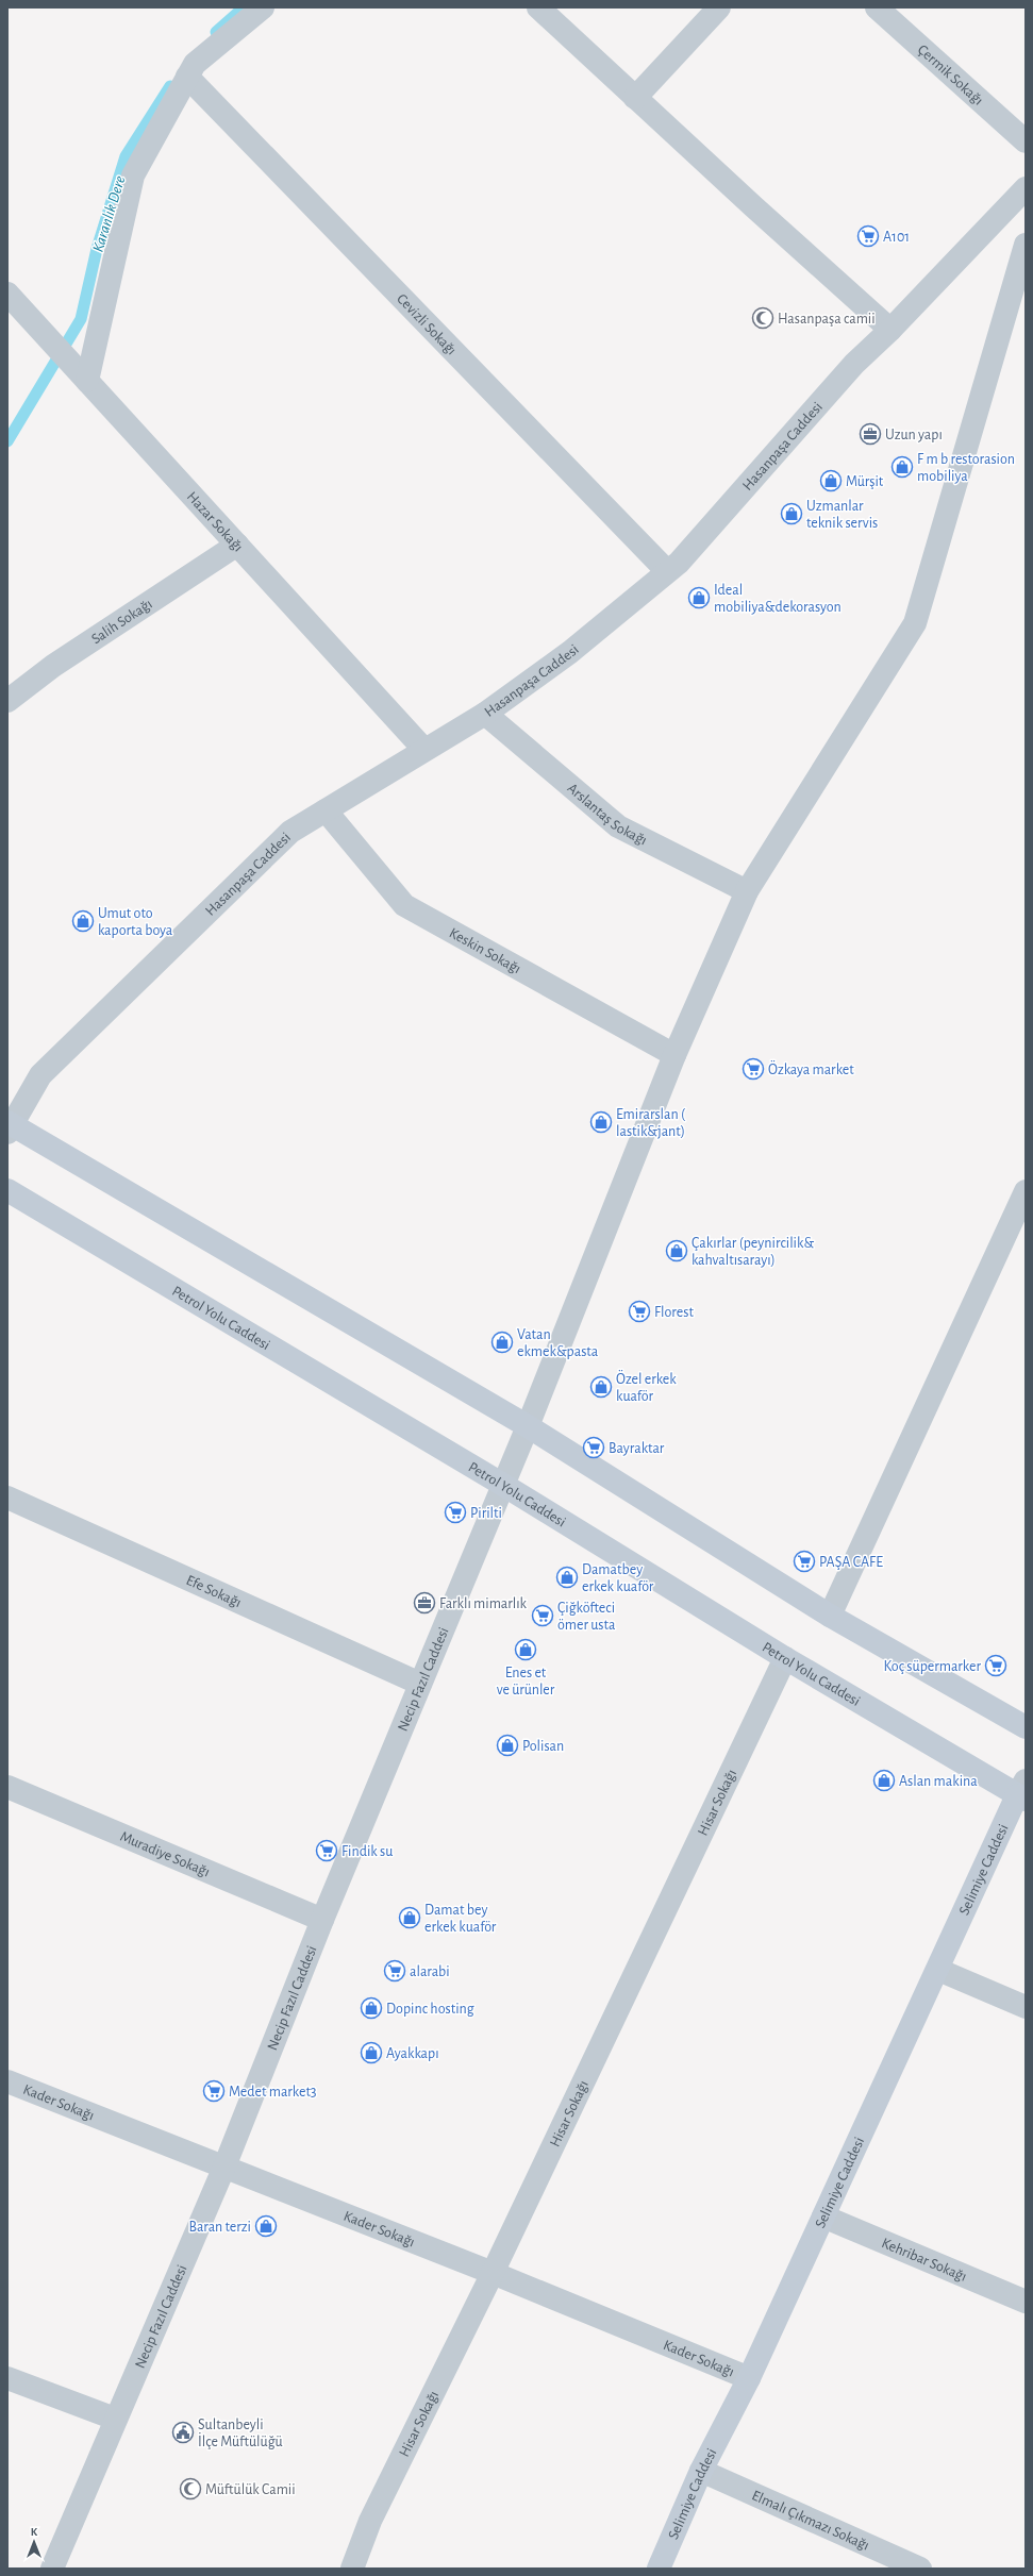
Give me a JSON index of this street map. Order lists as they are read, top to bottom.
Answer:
{
  "streets": {
    "main road": ["Petrol Yolu Caddesi", "Selimiye Caddesi"],
    "street": [
      "Çermik Sokağı",
      "Cevizli Sokağı",
      "Hasanpaşa Caddesi",
      "Hazar Sokağı",
      "Salih Sokağı",
      "Arslantaş Sokağı",
      "Keskin Sokağı",
      "Efe Sokağı",
      "Necip Fazıl Caddesi",
      "Hisar Sokağı",
      "Muradiye Sokağı",
      "Kader Sokağı",
      "Kehribar Sokağı",
      "Elmalı Çıkmazı Sokağı"
    ]
  },
  "crossings": [
    ["Cevizli Sokağı", "Hasanpaşa Caddesi"],
    ["Hasanpaşa Caddesi", "Hazar Sokağı"],
    ["Hasanpaşa Caddesi", "Arslantaş Sokağı"],
    ["Hasanpaşa Caddesi", "Keskin Sokağı"],
    ["Hazar Sokağı", "Salih Sokağı"],
    ["Arslantaş Sokağı", "Necip Fazıl Caddesi"],
    ["Keskin Sokağı", "Necip Fazıl Caddesi"],
    ["Petrol Yolu Caddesi", "Necip Fazıl Caddesi"],
    ["Petrol Yolu Caddesi", "Hisar Sokağı"],
    ["Petrol Yolu Caddesi", "Selimiye Caddesi"],
    ["Efe Sokağı", "Necip Fazıl Caddesi"],
    ["Necip Fazıl Caddesi", "Muradiye Sokağı"],
    ["Necip Fazıl Caddesi", "Kader Sokağı"],
    ["Hisar Sokağı", "Kader Sokağı"],
    ["Selimiye Caddesi", "Kader Sokağı"],
    ["Selimiye Caddesi", "Kehribar Sokağı"],
    ["Selimiye Caddesi", "Elmalı Çıkmazı Sokağı"]
  ],
  "water": ["Karanlık Dere"],
  "places": {
    "supermarket": [
      "A101",
      "Özkaya market",
      "Florest",
      "Bayraktar",
      "Pirilti",
      "PAŞA CAFE",
      "Çiğköfteci ömer usta",
      "Koç süpermarker",
      "Findik su",
      "alarabi",
      "Medet market3"
    ],
    "mosque": ["Hasanpaşa camii", "Müftülük Camii"],
    "office": ["Uzun yapı", "Farklı mimarlık"],
    "shop": [
      "F m b restorasion mobiliya",
      "Mürşit",
      "Uzmanlar teknik servis",
      "Ideal mobiliya&dekorasyon",
      "Umut oto kaporta boya",
      "Emirarslan ( lastik&jant)",
      "Çakırlar (peynircilik& kahvaltısarayı)",
      "Vatan ekmek&pasta",
      "Özel erkek kuaför",
      "Damatbey erkek kuaför",
      "Enes et ve ürünler",
      "Polisan",
      "Aslan makina",
      "Damat bey erkek kuaför",
      "Dopinc hosting",
      "Ayakkapı",
      "Baran terzi"
    ],
    "public building": ["Sultanbeyli İlçe Müftülüğü"]
  },
  "north": "top"
}
